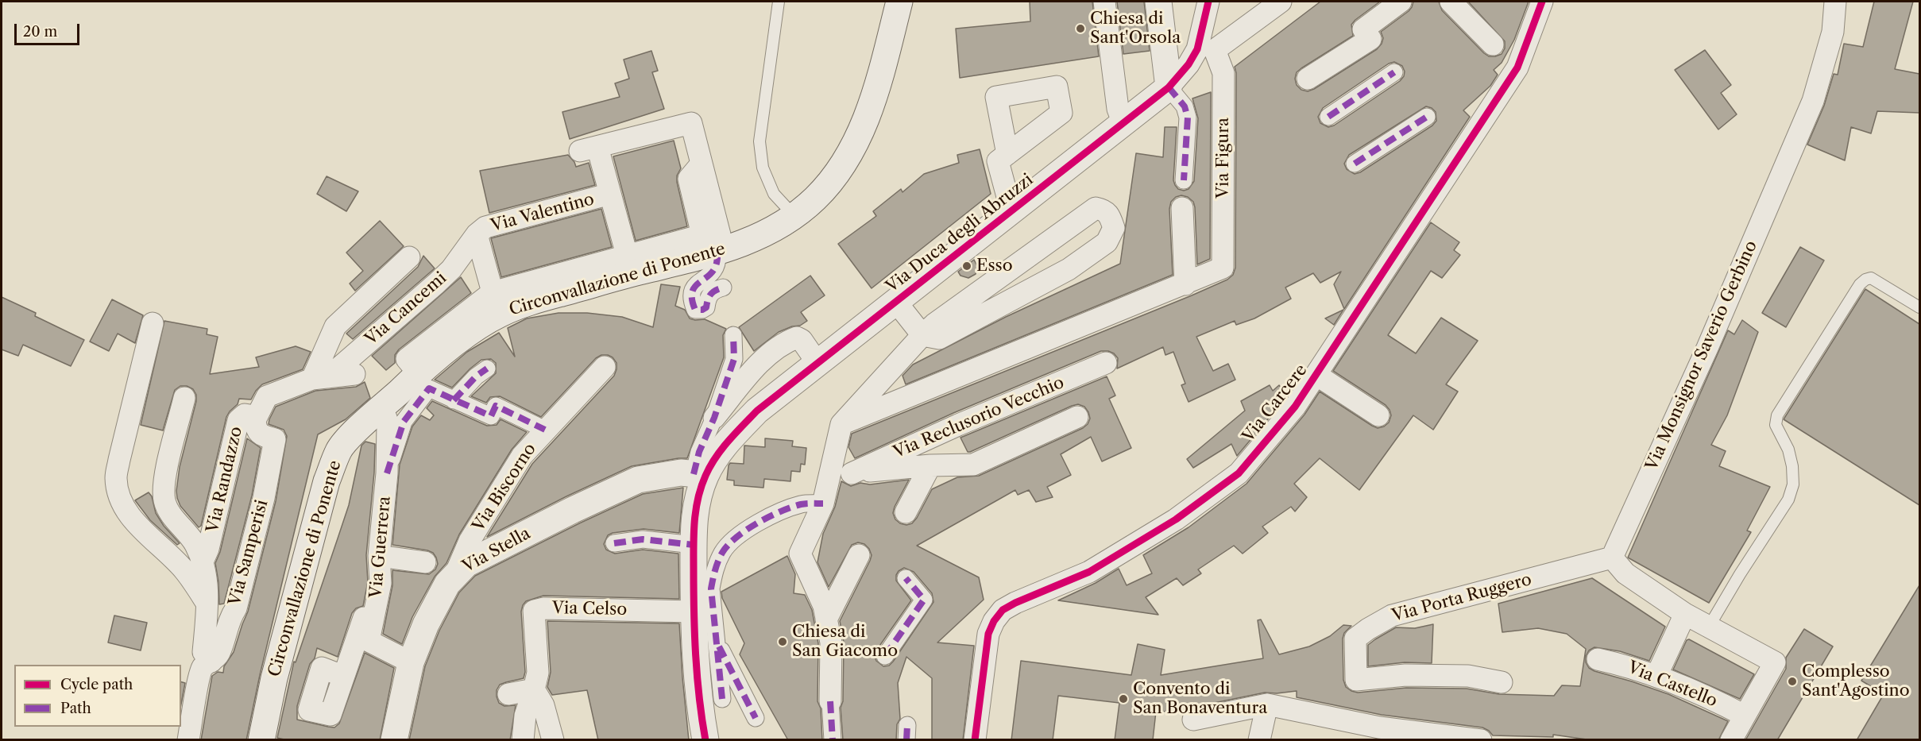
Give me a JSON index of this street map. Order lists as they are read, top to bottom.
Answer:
{
  "streets": {
    "street": [
      "Via Figura",
      "Via Valentino",
      "Via Duca degli Abruzzi",
      "Circonvallazione di Ponente",
      "Via Cancemi",
      "Via Monsignor Saverio Gerbino",
      "Via Carcere",
      "Via Reclusorio Vecchio",
      "Via Randazzo",
      "Via Biscorno",
      "Via Guerrera",
      "Via Stella",
      "Via Samperisi",
      "Via Porta Ruggero",
      "Via Celso",
      "Via Castello"
    ]
  },
  "crossings": [
    ["Via Figura", "Via Duca degli Abruzzi"],
    ["Via Valentino", "Via Cancemi"],
    ["Via Duca degli Abruzzi", "Via Stella"],
    ["Via Duca degli Abruzzi", "Via Celso"],
    ["Circonvallazione di Ponente", "Via Guerrera"],
    ["Via Monsignor Saverio Gerbino", "Via Porta Ruggero"],
    ["Via Randazzo", "Via Samperisi"],
    ["Via Biscorno", "Via Stella"],
    ["Via Guerrera", "Via Stella"]
  ],
  "places": [
    "Chiesa di Sant'Orsola",
    "Esso",
    "Chiesa di San Giacomo",
    "Complesso Sant'Agostino",
    "Convento di San Bonaventura"
  ],
  "legend": ["Cycle path", "Path"],
  "scale_bar": "20 m"
}
